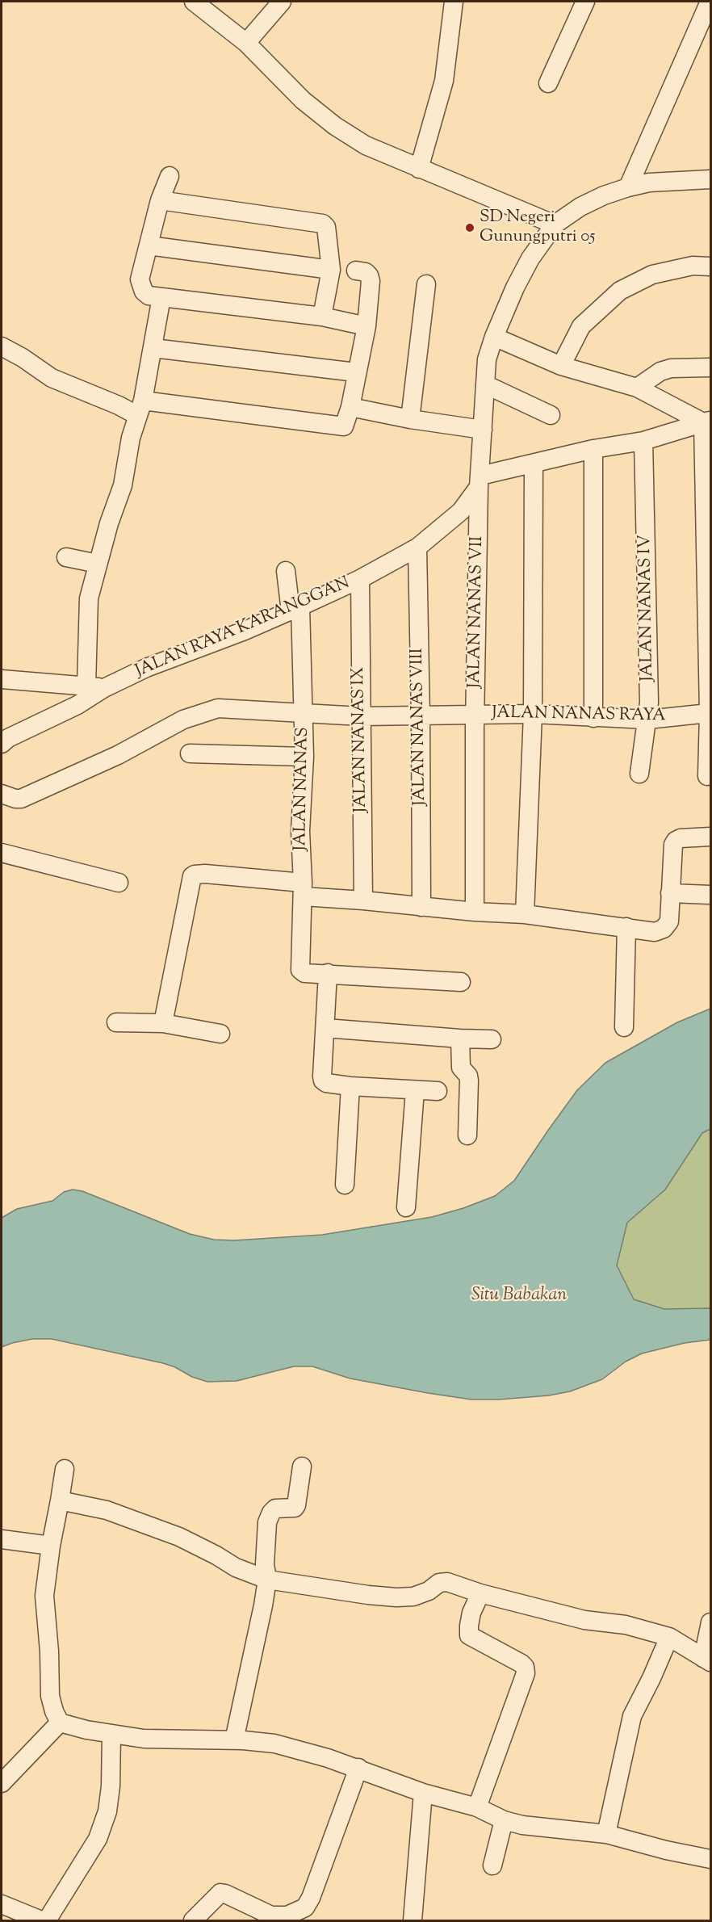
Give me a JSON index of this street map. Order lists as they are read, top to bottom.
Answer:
{
  "streets": {
    "street": [
      "JALAN NANAS IV",
      "JALAN NANAS VII",
      "JALAN RAYA KARANGGAN",
      "JALAN NANAS RAYA",
      "JALAN NANAS VIII",
      "JALAN NANAS IX",
      "JALAN NANAS"
    ]
  },
  "crossings": [
    ["JALAN NANAS IV", "JALAN NANAS RAYA"],
    ["JALAN NANAS VII", "JALAN RAYA KARANGGAN"],
    ["JALAN NANAS VII", "JALAN NANAS RAYA"],
    ["JALAN RAYA KARANGGAN", "JALAN NANAS VIII"],
    ["JALAN RAYA KARANGGAN", "JALAN NANAS IX"],
    ["JALAN RAYA KARANGGAN", "JALAN NANAS"],
    ["JALAN NANAS RAYA", "JALAN NANAS VIII"],
    ["JALAN NANAS RAYA", "JALAN NANAS IX"],
    ["JALAN NANAS RAYA", "JALAN NANAS"]
  ],
  "water": ["Situ Babakan"],
  "places": ["SD Negeri Gunungputri 05"]
}
